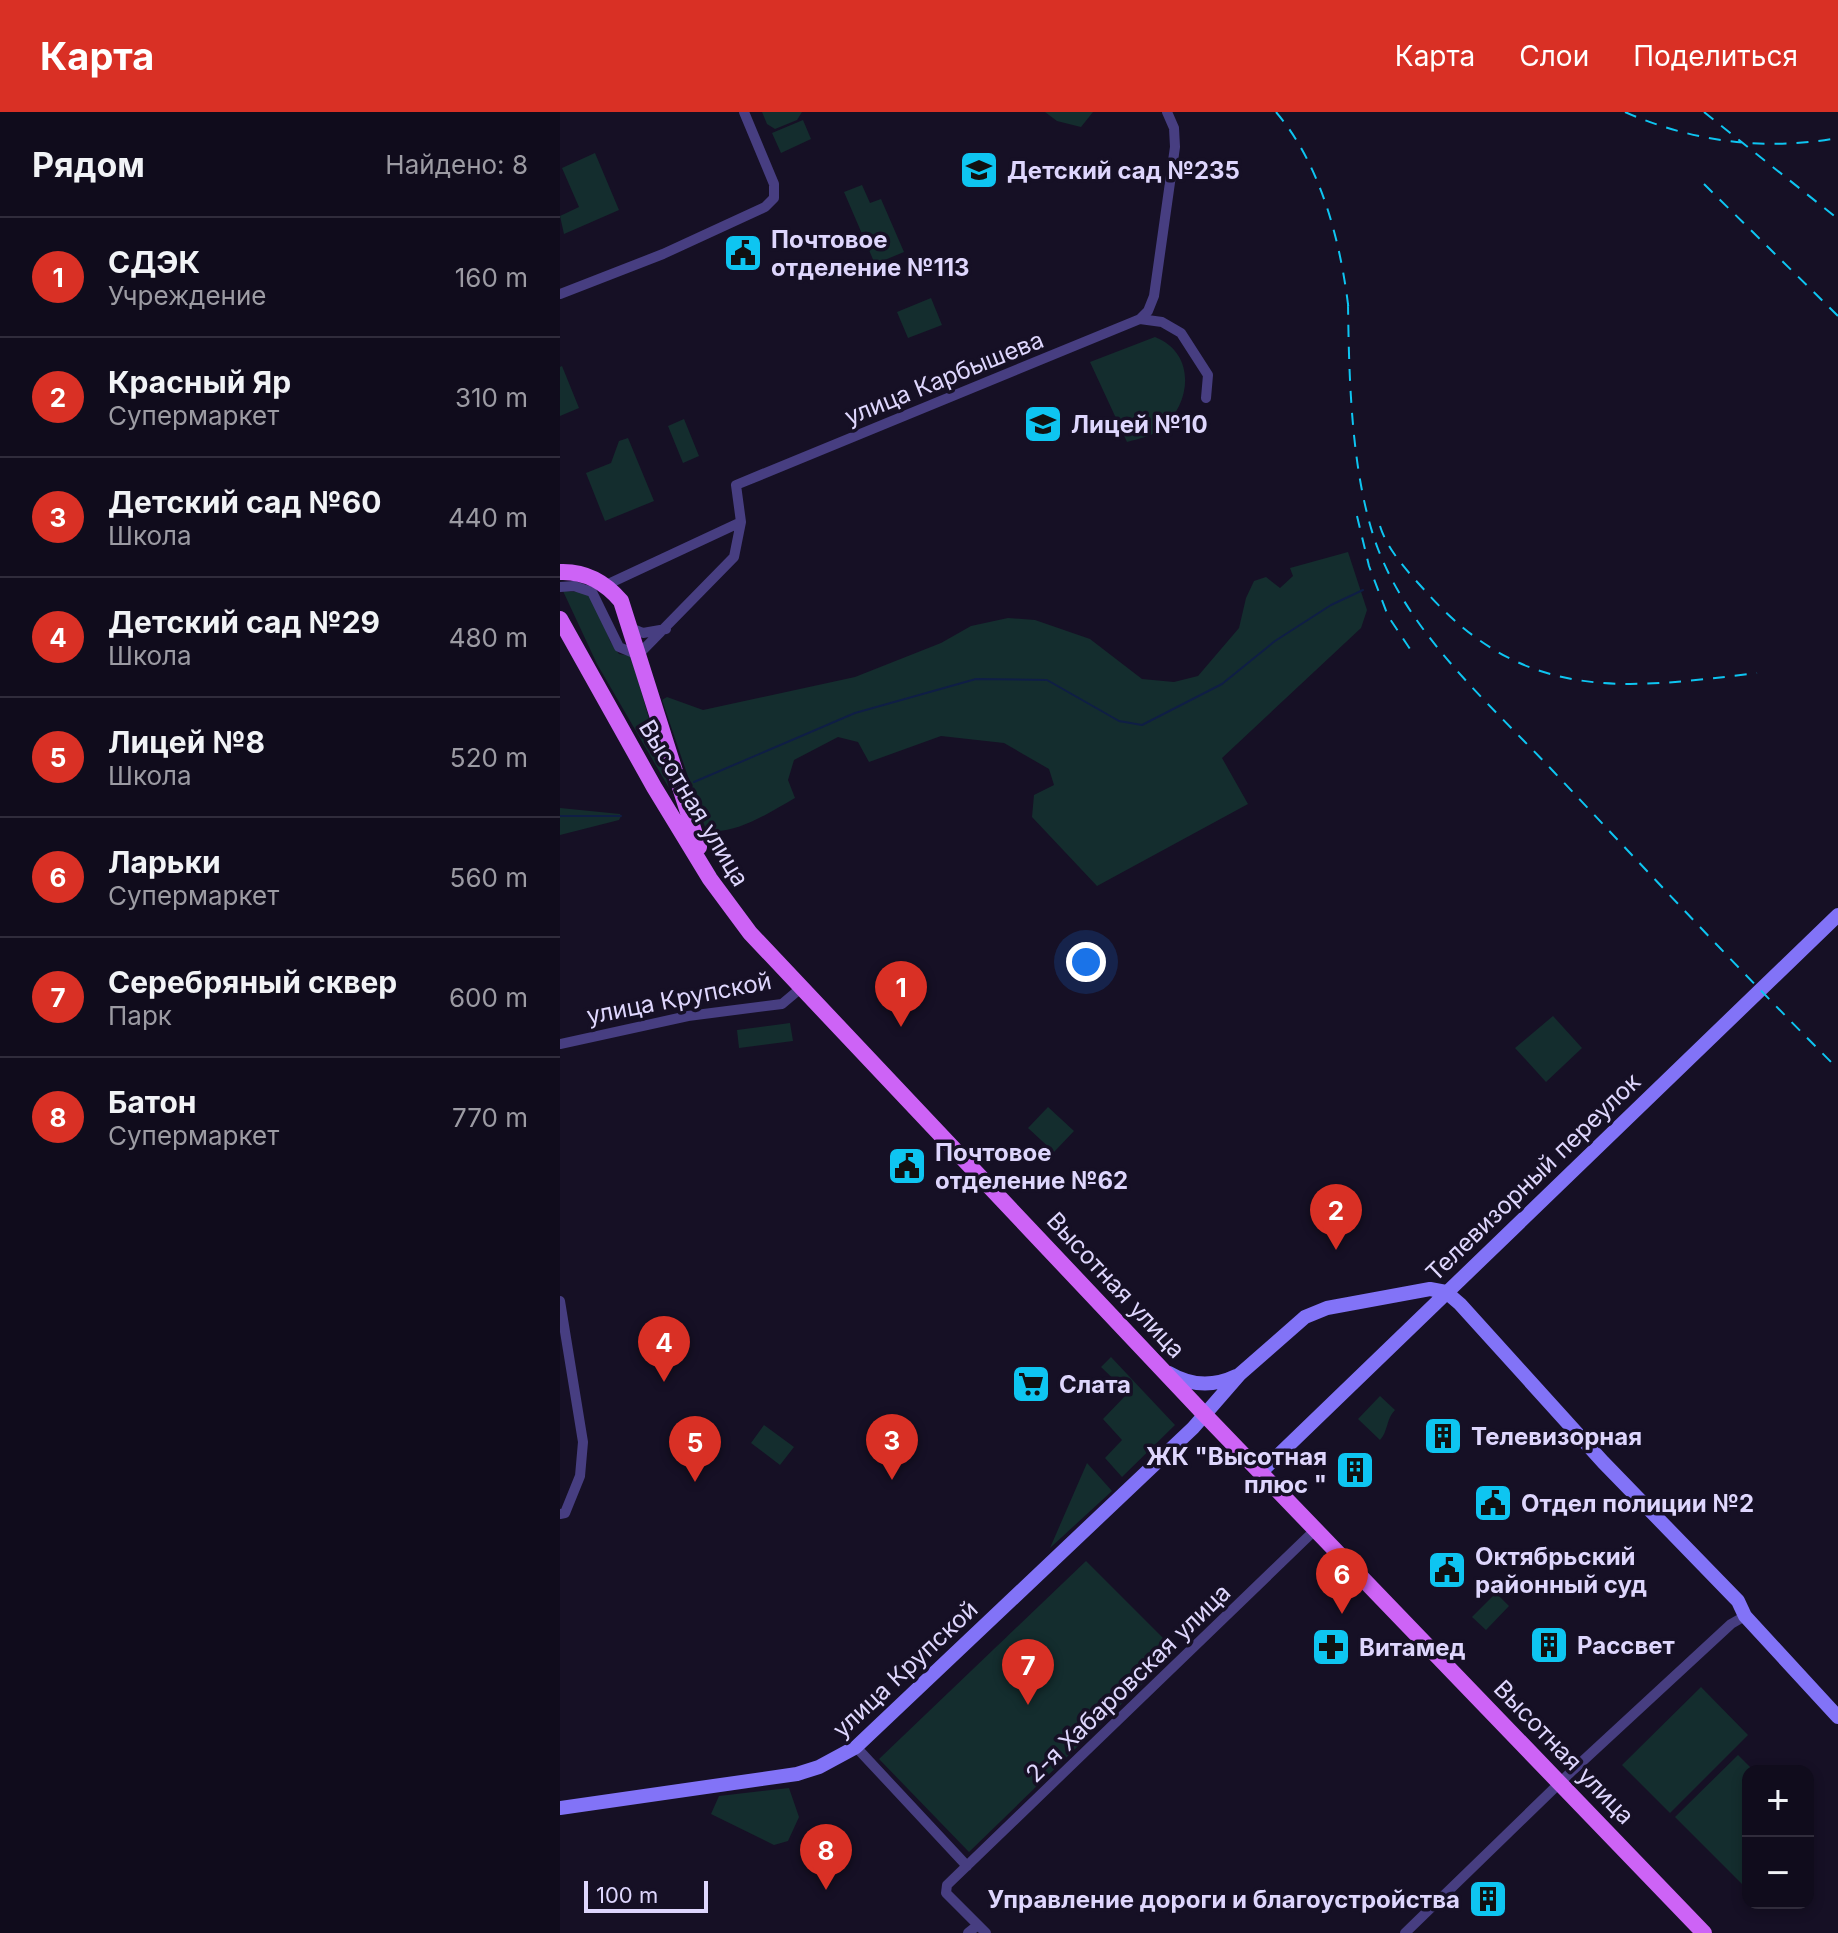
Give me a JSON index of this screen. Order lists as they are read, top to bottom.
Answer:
{
  "streets": {
    "main road": ["Высотная улица"],
    "street": [
      "улица Карбышева",
      "улица Крупской",
      "Телевизорный переулок",
      "2-я Хабаровская улица"
    ]
  },
  "crossings": [
    ["Высотная улица", "улица Крупской"],
    ["Высотная улица", "Телевизорный переулок"],
    ["Высотная улица", "2-я Хабаровская улица"],
    ["улица Крупской", "Телевизорный переулок"]
  ],
  "places": {
    "school or university": ["Детский сад №235", "Лицей №10"],
    "public building": [
      "Почтовое отделение №113",
      "Почтовое отделение №62",
      "Отдел полиции №2",
      "Октябрьский районный суд"
    ],
    "supermarket": ["Слата"],
    "building": [
      "Телевизорная",
      "ЖК \"Высотная плюс \"",
      "Рассвет",
      "Управление дороги и благоустройства"
    ],
    "pharmacy": ["Витамед"]
  },
  "scale_bar": "100 m",
  "page": {
    "header": "Карта",
    "nav": ["Карта", "Слои", "Поделиться"],
    "heading": ["Рядом", "Найдено: 8"],
    "list": [
      {
        "mark": "1",
        "name": "СДЭК",
        "note": "Учреждение",
        "value": "160 m"
      },
      {
        "mark": "2",
        "name": "Красный Яр",
        "note": "Супермаркет",
        "value": "310 m"
      },
      {
        "mark": "3",
        "name": "Детский сад №60",
        "note": "Школа",
        "value": "440 m"
      },
      {
        "mark": "4",
        "name": "Детский сад №29",
        "note": "Школа",
        "value": "480 m"
      },
      {
        "mark": "5",
        "name": "Лицей №8",
        "note": "Школа",
        "value": "520 m"
      },
      {
        "mark": "6",
        "name": "Ларьки",
        "note": "Супермаркет",
        "value": "560 m"
      },
      {
        "mark": "7",
        "name": "Серебряный сквер",
        "note": "Парк",
        "value": "600 m"
      },
      {
        "mark": "8",
        "name": "Батон",
        "note": "Супермаркет",
        "value": "770 m"
      }
    ],
    "pins": [
      "1",
      "2",
      "4",
      "3",
      "5",
      "6",
      "7",
      "8"
    ],
    "map_buttons": ["+", "−"],
    "scale": "100 m"
  }
}
